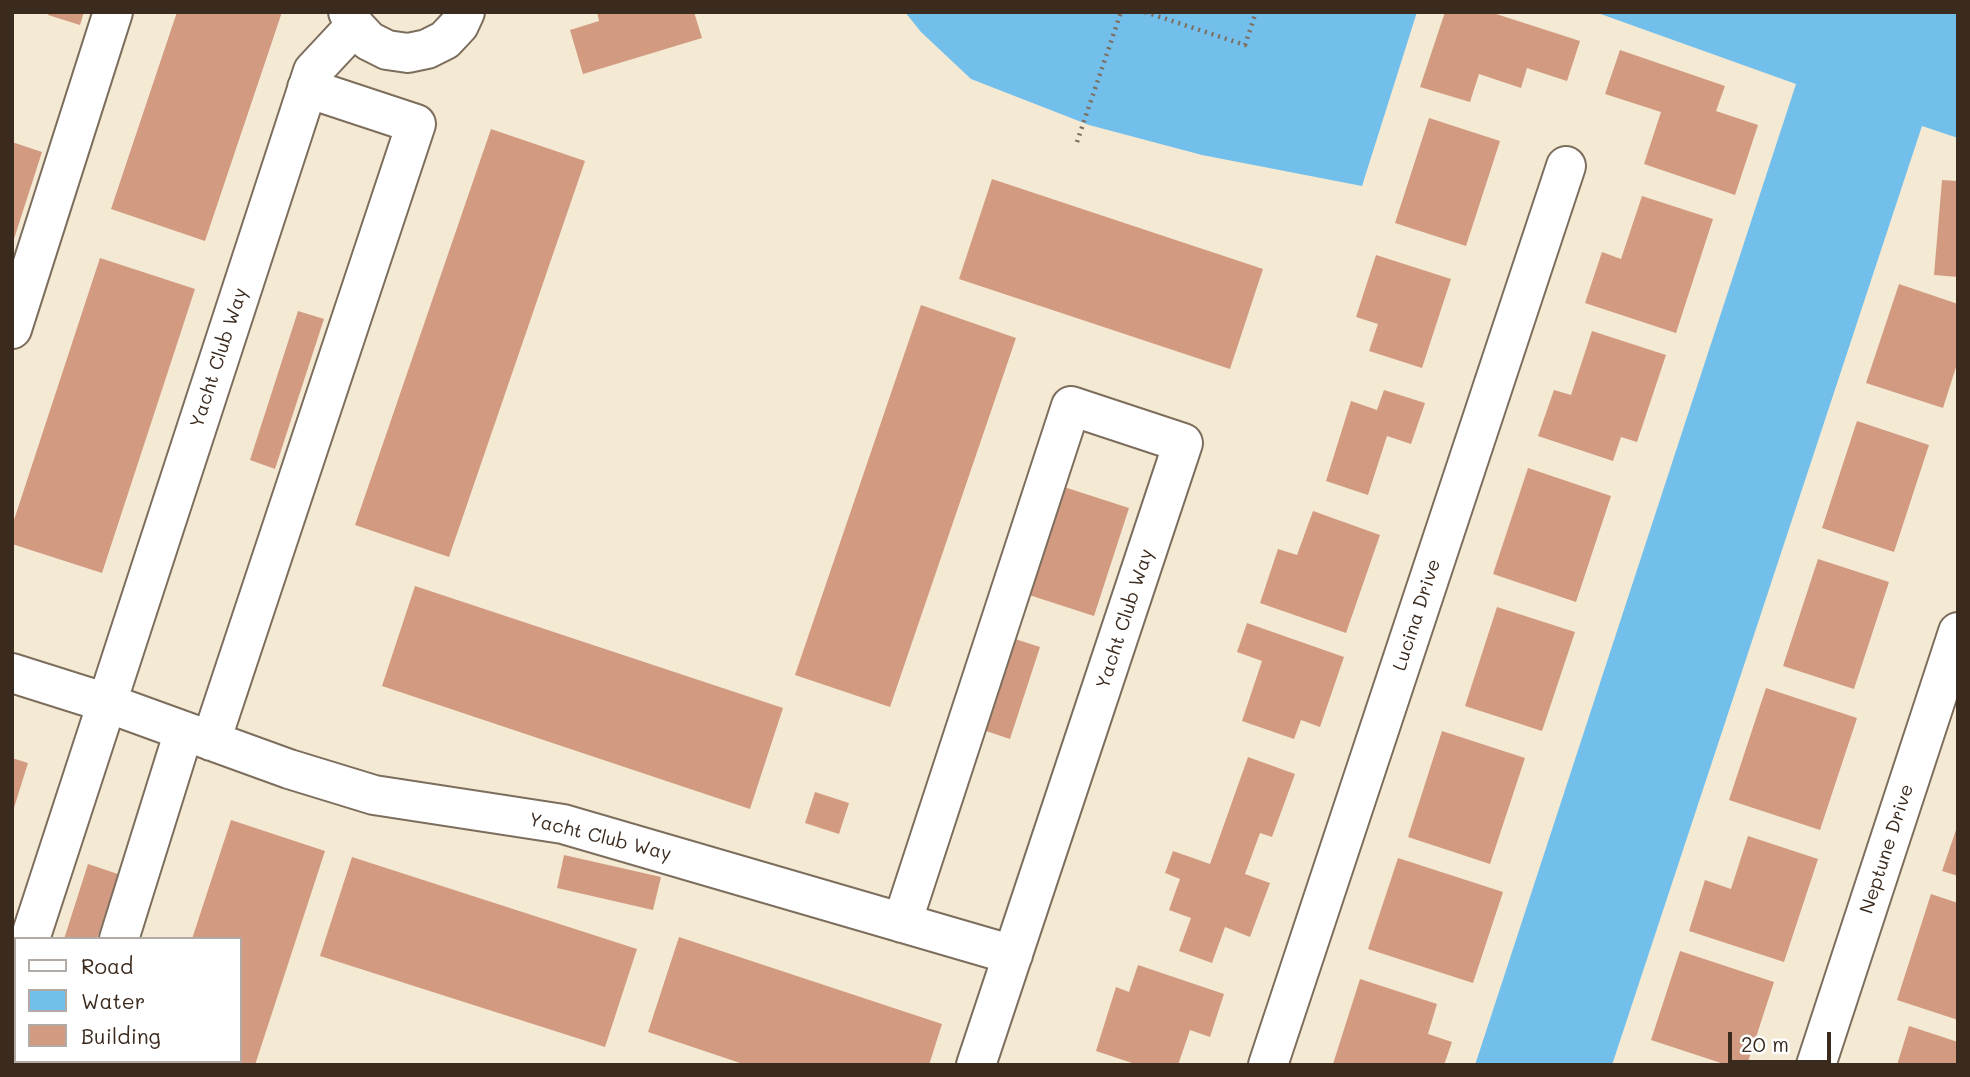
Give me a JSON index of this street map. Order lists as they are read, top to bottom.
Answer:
{
  "streets": {
    "street": ["Yacht Club Way", "Lucina Drive", "Neptune Drive"]
  },
  "legend": ["Road", "Water", "Building"],
  "scale_bar": "20 m"
}
